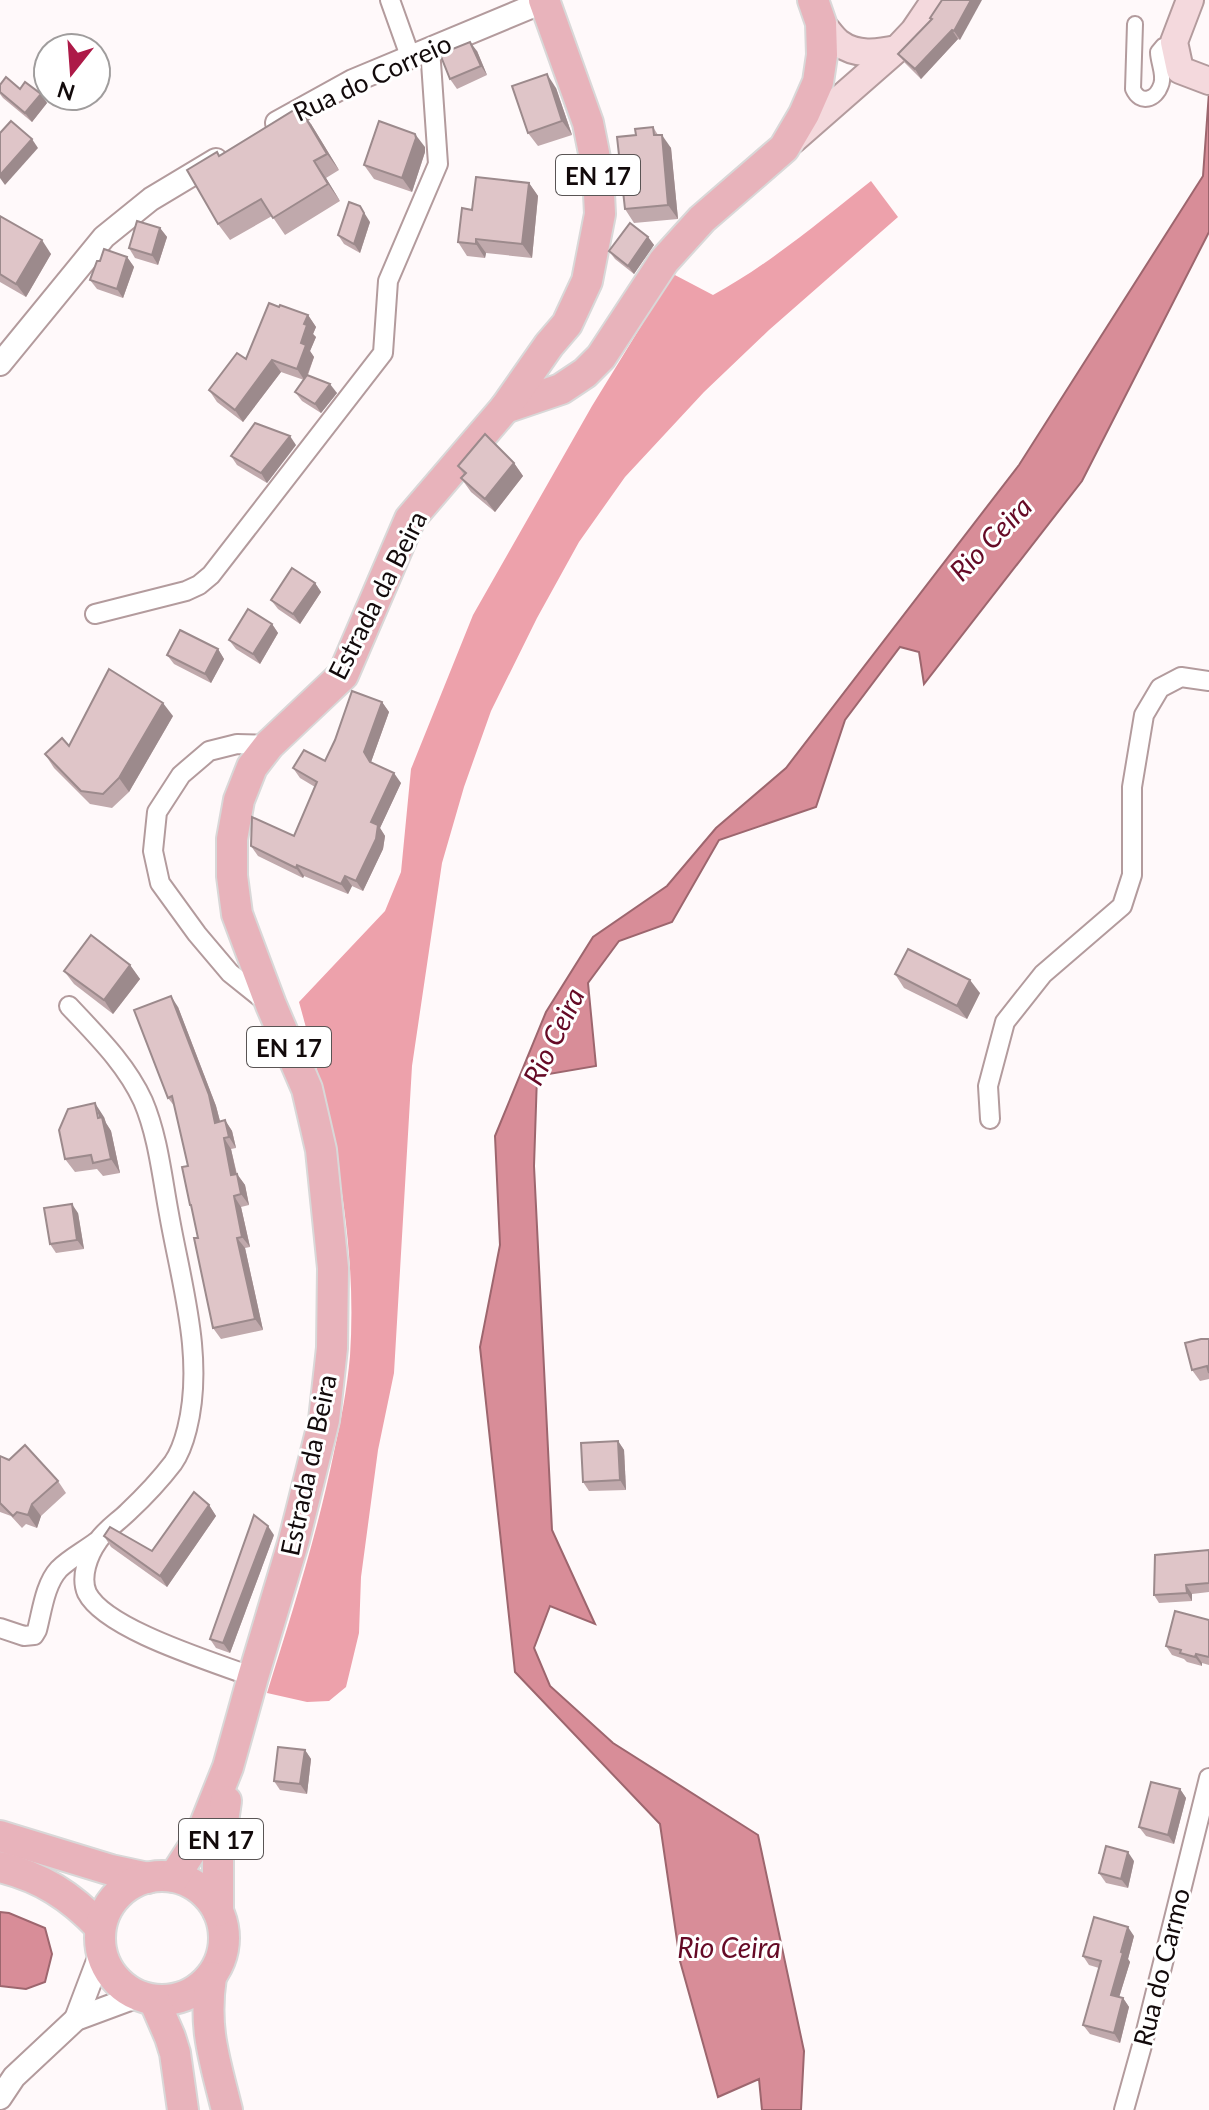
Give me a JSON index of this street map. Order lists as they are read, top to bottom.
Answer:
{
  "streets": {
    "main road": ["EN 17", "Estrada da Beira"],
    "street": ["Rua do Correio", "Rua do Carmo"]
  },
  "crossings": [
    ["Rua do Correio", "Estrada da Beira"]
  ],
  "water": ["Rio Ceira"],
  "north": "bottom"
}
